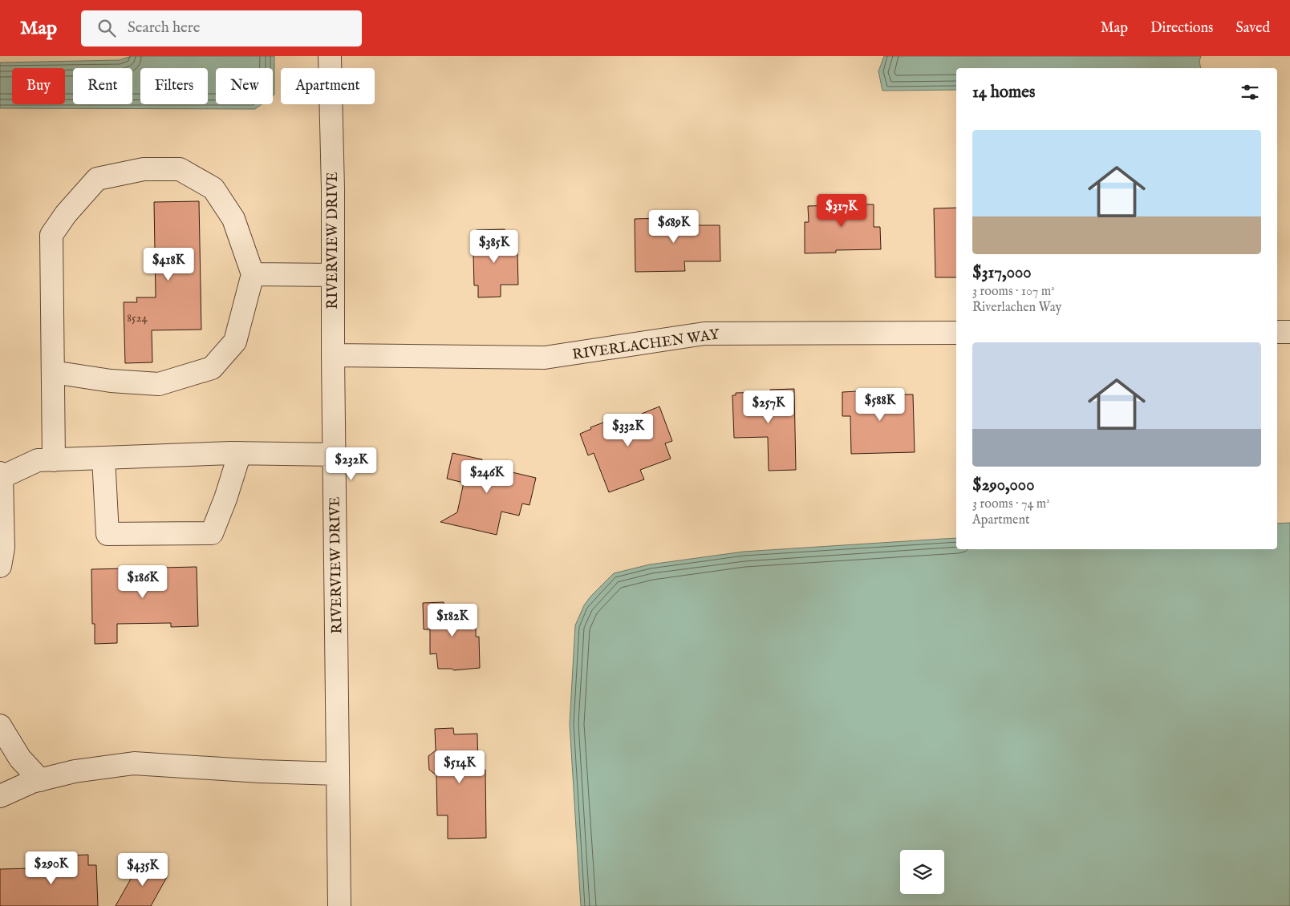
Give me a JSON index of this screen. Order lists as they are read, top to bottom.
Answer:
{
  "streets": {
    "street": ["RIVERVIEW DRIVE", "RIVERLACHEN WAY"]
  },
  "crossings": [
    ["RIVERVIEW DRIVE", "RIVERLACHEN WAY"]
  ],
  "house_numbers": ["8524"],
  "page": {
    "header": "Map",
    "search": "Search here",
    "nav": ["Map", "Directions", "Saved"],
    "chip": [
      "Buy",
      "Rent",
      "Filters",
      "New",
      "Apartment"
    ],
    "heading": "14 homes",
    "list": [
      {
        "name": "$317,000",
        "note": "3 rooms · 107 m² · Riverlachen Way"
      },
      {
        "name": "$290,000",
        "note": "3 rooms · 74 m² · Apartment"
      }
    ],
    "price": [
      "$317K",
      "$689K",
      "$385K",
      "$418K",
      "$588K",
      "$257K",
      "$332K",
      "$232K",
      "$246K",
      "$186K",
      "$182K",
      "$514K",
      "$290K",
      "$435K"
    ]
  }
}
